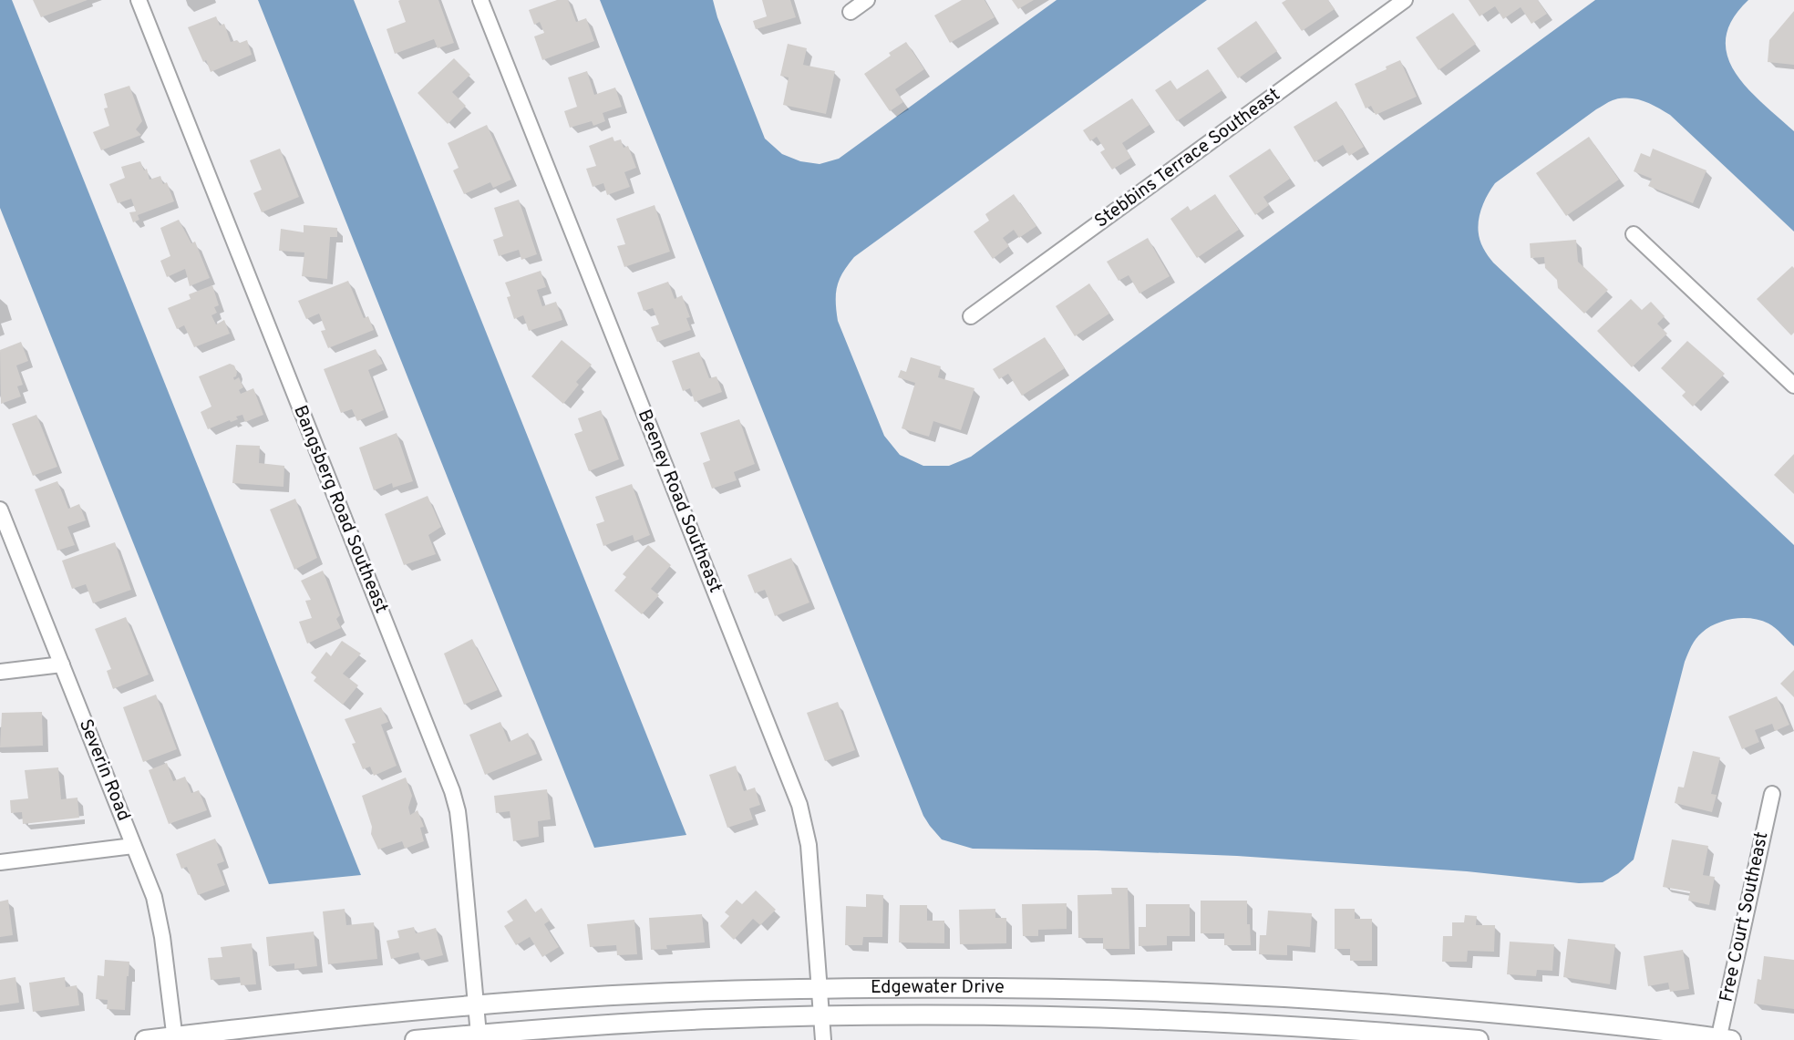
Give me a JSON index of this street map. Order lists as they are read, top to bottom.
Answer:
{
  "streets": {
    "street": [
      "Stebbins Terrace Southeast",
      "Beeney Road Southeast",
      "Bangsberg Road Southeast",
      "Severin Road",
      "Free Court Southeast",
      "Edgewater Drive"
    ]
  },
  "crossings": [
    ["Beeney Road Southeast", "Edgewater Drive"],
    ["Bangsberg Road Southeast", "Edgewater Drive"],
    ["Severin Road", "Edgewater Drive"],
    ["Free Court Southeast", "Edgewater Drive"]
  ]
}
